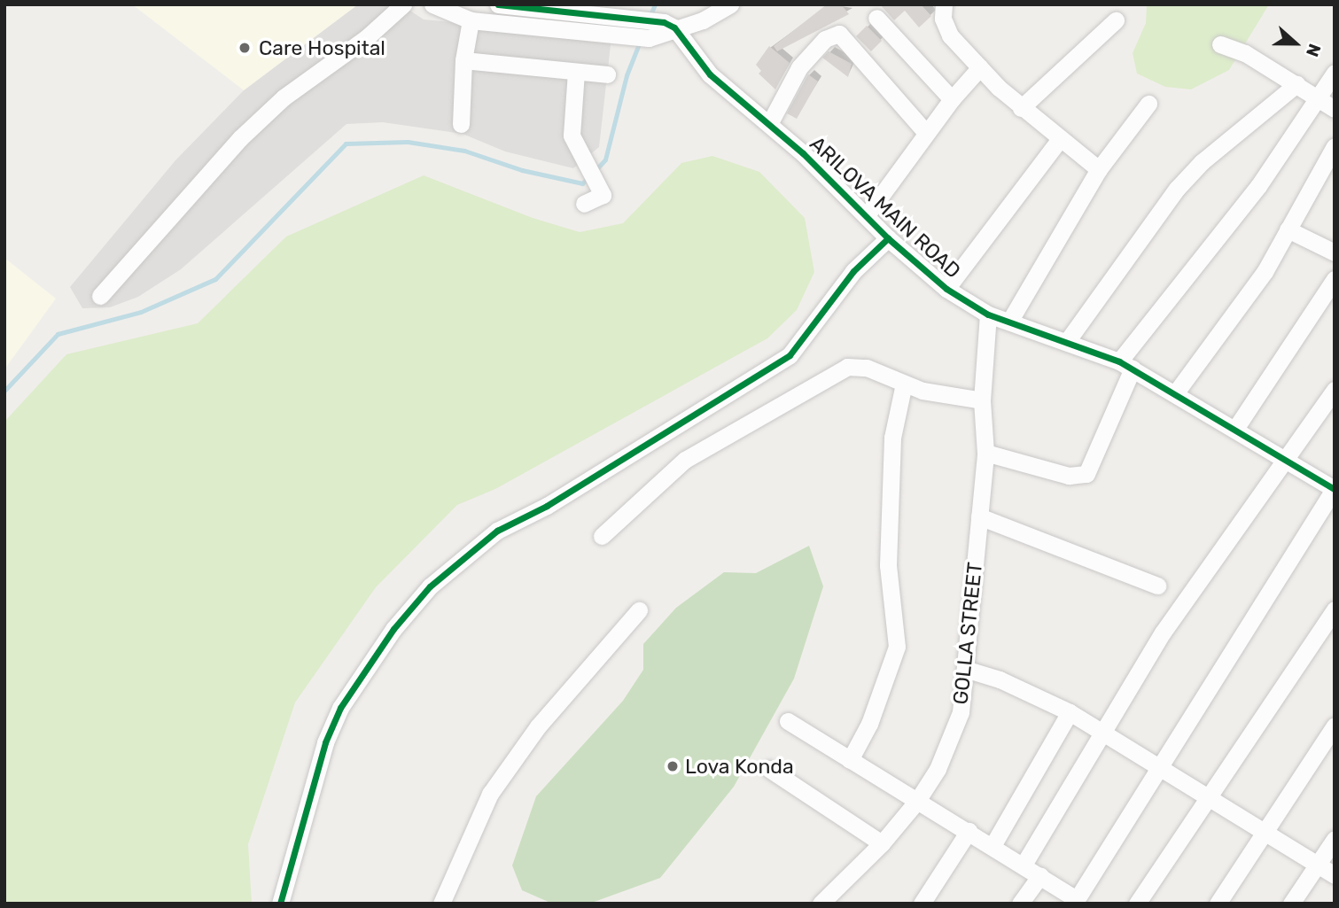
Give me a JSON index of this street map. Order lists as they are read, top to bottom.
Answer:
{
  "streets": {
    "street": ["ARILOVA MAIN ROAD", "GOLLA STREET"]
  },
  "crossings": [
    ["ARILOVA MAIN ROAD", "GOLLA STREET"]
  ],
  "places": ["Care Hospital", "Lova Konda"],
  "north": "right"
}
